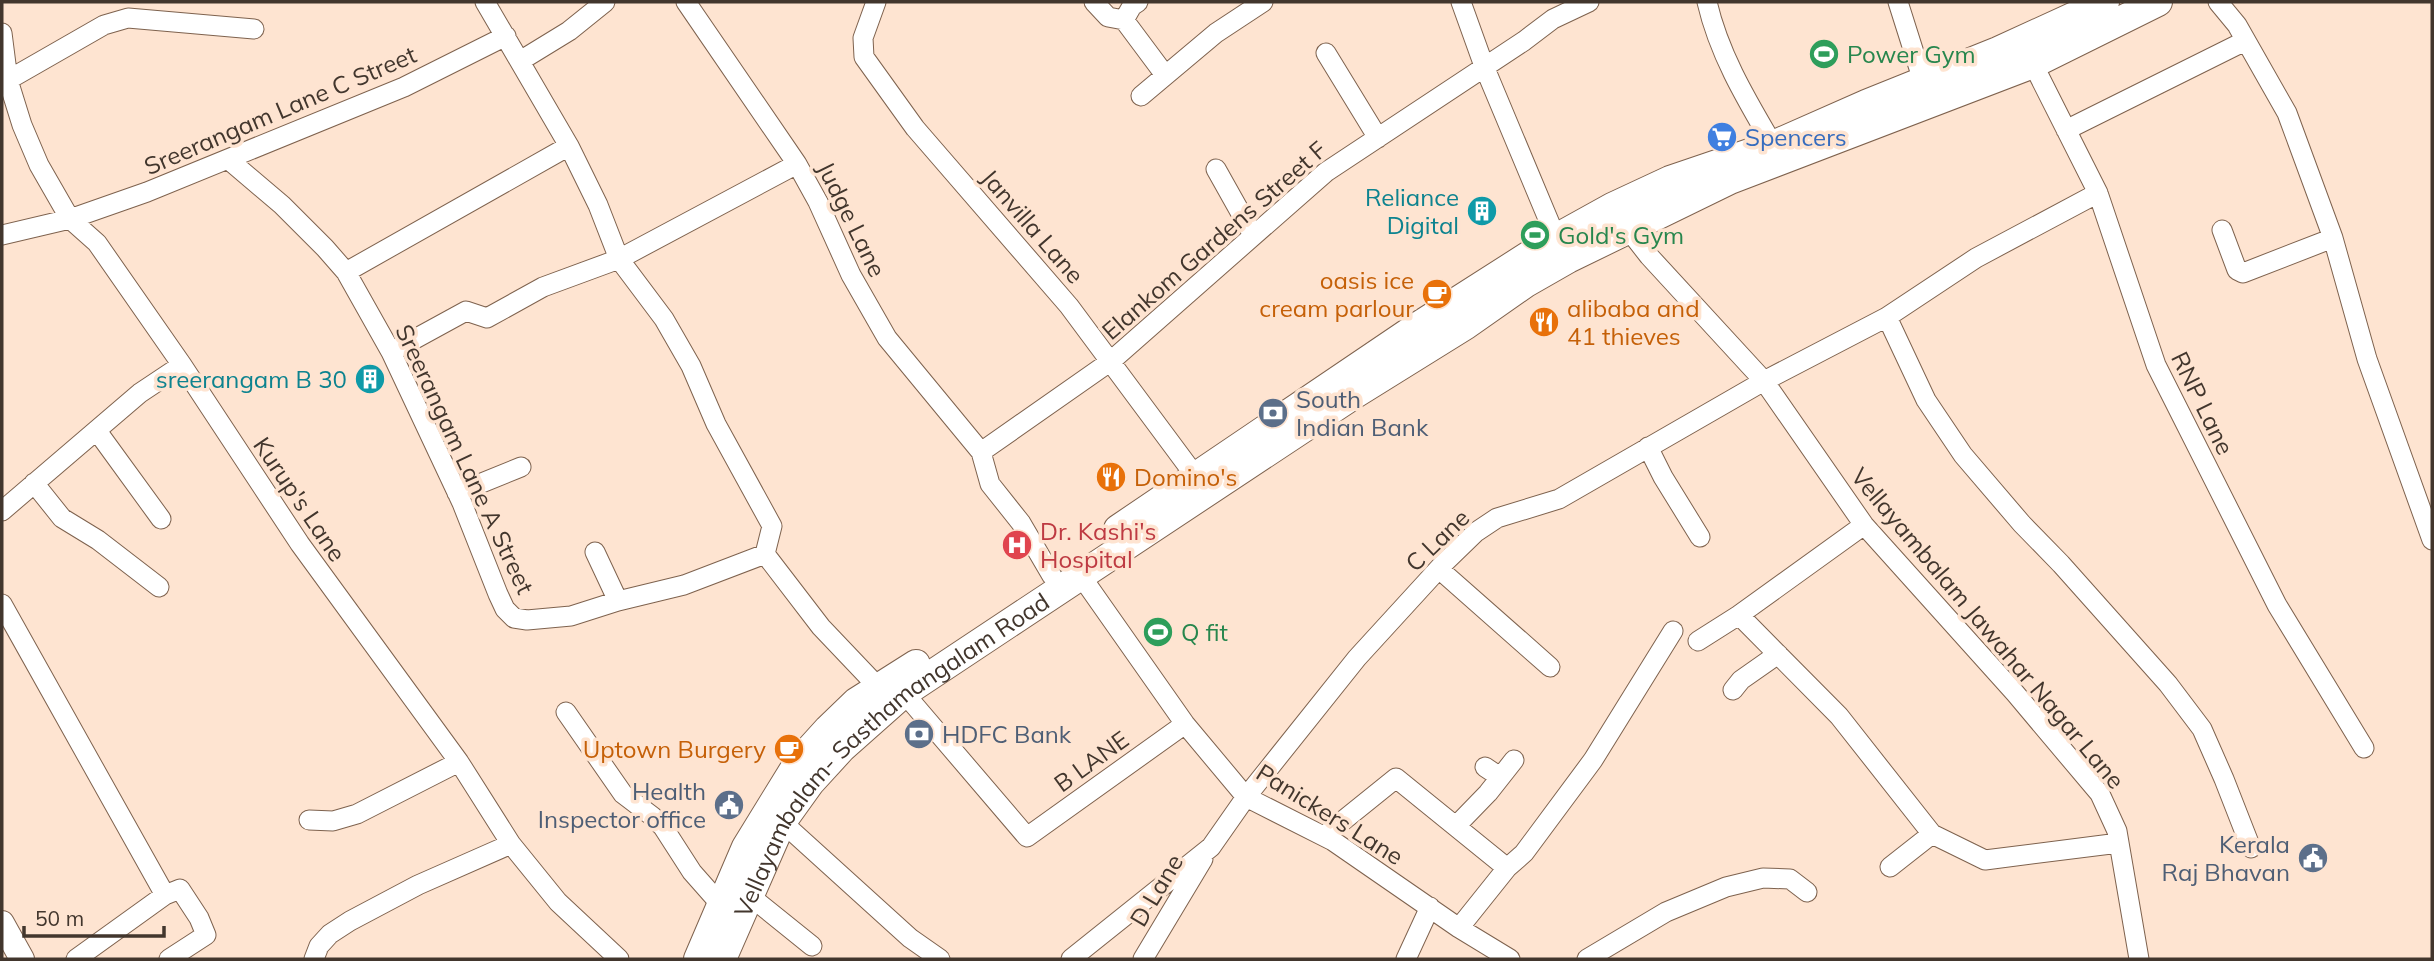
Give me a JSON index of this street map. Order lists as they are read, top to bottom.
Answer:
{
  "streets": {
    "main road": ["Vellayambalam- Sasthamangalam Road"],
    "street": [
      "Sreerangam Lane C Street",
      "Judge Lane",
      "Janvilla Lane",
      "Elankom Gardens Street F",
      "RNP Lane",
      "Sreerangam Lane A Street",
      "Kurup's Lane",
      "C Lane",
      "Vellayambalam Jawahar Nagar Lane",
      "B LANE",
      "Panickers Lane",
      "D Lane"
    ]
  },
  "crossings": [
    ["Sreerangam Lane C Street", "Sreerangam Lane A Street"],
    ["Sreerangam Lane C Street", "Kurup's Lane"],
    ["Judge Lane", "Elankom Gardens Street F"],
    ["Janvilla Lane", "Elankom Gardens Street F"],
    ["Janvilla Lane", "Vellayambalam- Sasthamangalam Road"],
    ["RNP Lane", "C Lane"],
    ["RNP Lane", "Vellayambalam- Sasthamangalam Road"],
    ["C Lane", "Vellayambalam Jawahar Nagar Lane"],
    ["C Lane", "Panickers Lane"],
    ["C Lane", "D Lane"],
    ["Vellayambalam Jawahar Nagar Lane", "Vellayambalam- Sasthamangalam Road"],
    ["Vellayambalam- Sasthamangalam Road", "B LANE"],
    ["Vellayambalam- Sasthamangalam Road", "Panickers Lane"],
    ["B LANE", "Panickers Lane"]
  ],
  "places": {
    "sports": ["Power Gym", "Gold's Gym", "Q fit"],
    "supermarket": ["Spencers"],
    "building": ["Reliance Digital", "sreerangam B 30"],
    "cafe": ["oasis ice cream parlour", "Uptown Burgery"],
    "restaurant": ["alibaba and 41 thieves", "Domino's"],
    "bank": ["South Indian Bank", "HDFC Bank"],
    "hospital": ["Dr. Kashi's Hospital"],
    "public building": ["Health Inspector office", "Kerala Raj Bhavan"]
  },
  "scale_bar": "50 m"
}
